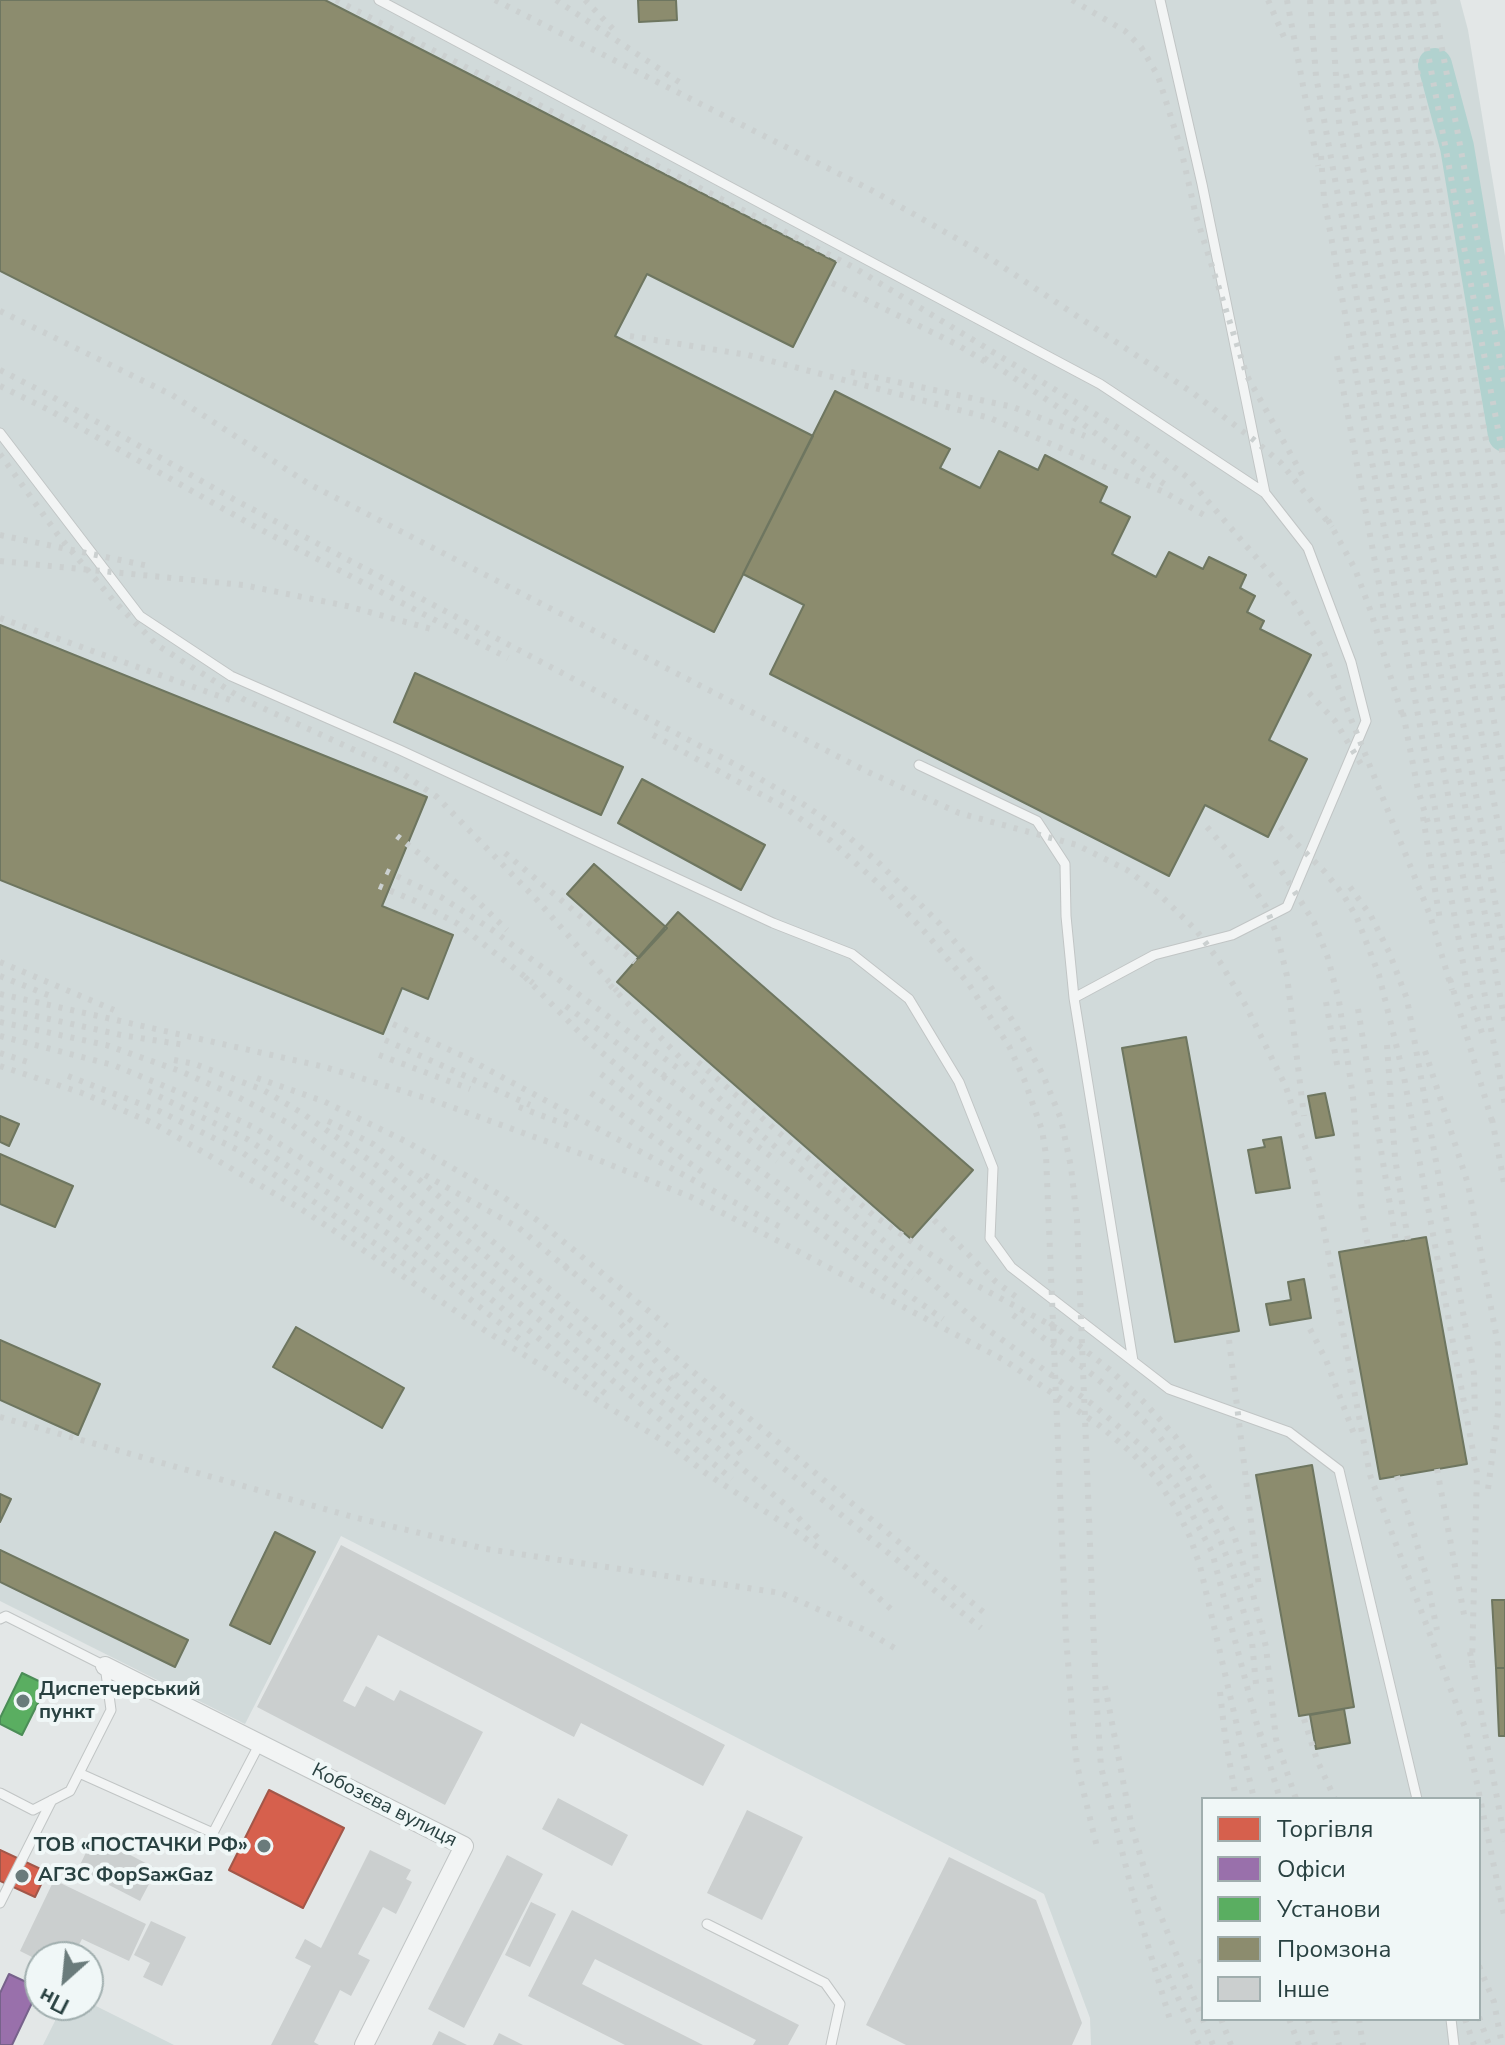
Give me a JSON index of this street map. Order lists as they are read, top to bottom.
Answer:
{
  "streets": {
    "street": ["Кобозєва вулиця"]
  },
  "places": ["Диспетчерський пункт", "ТОВ «ПОСТАЧКИ РФ»", "АГЗС ФорSажGaz"],
  "legend": [
    "Торгівля",
    "Офіси",
    "Установи",
    "Промзона",
    "Інше"
  ],
  "north": "bottom left"
}
